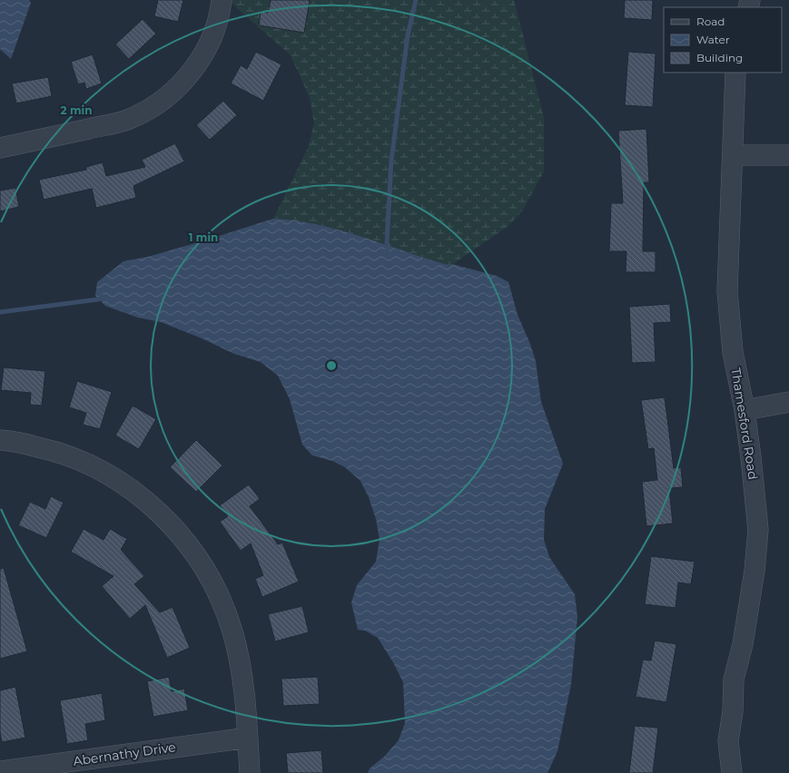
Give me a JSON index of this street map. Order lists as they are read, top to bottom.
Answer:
{
  "streets": {
    "street": ["Thamesford Road", "Abernathy Drive"]
  },
  "legend": ["Road", "Water", "Building"],
  "rings": ["2 min", "1 min"]
}
